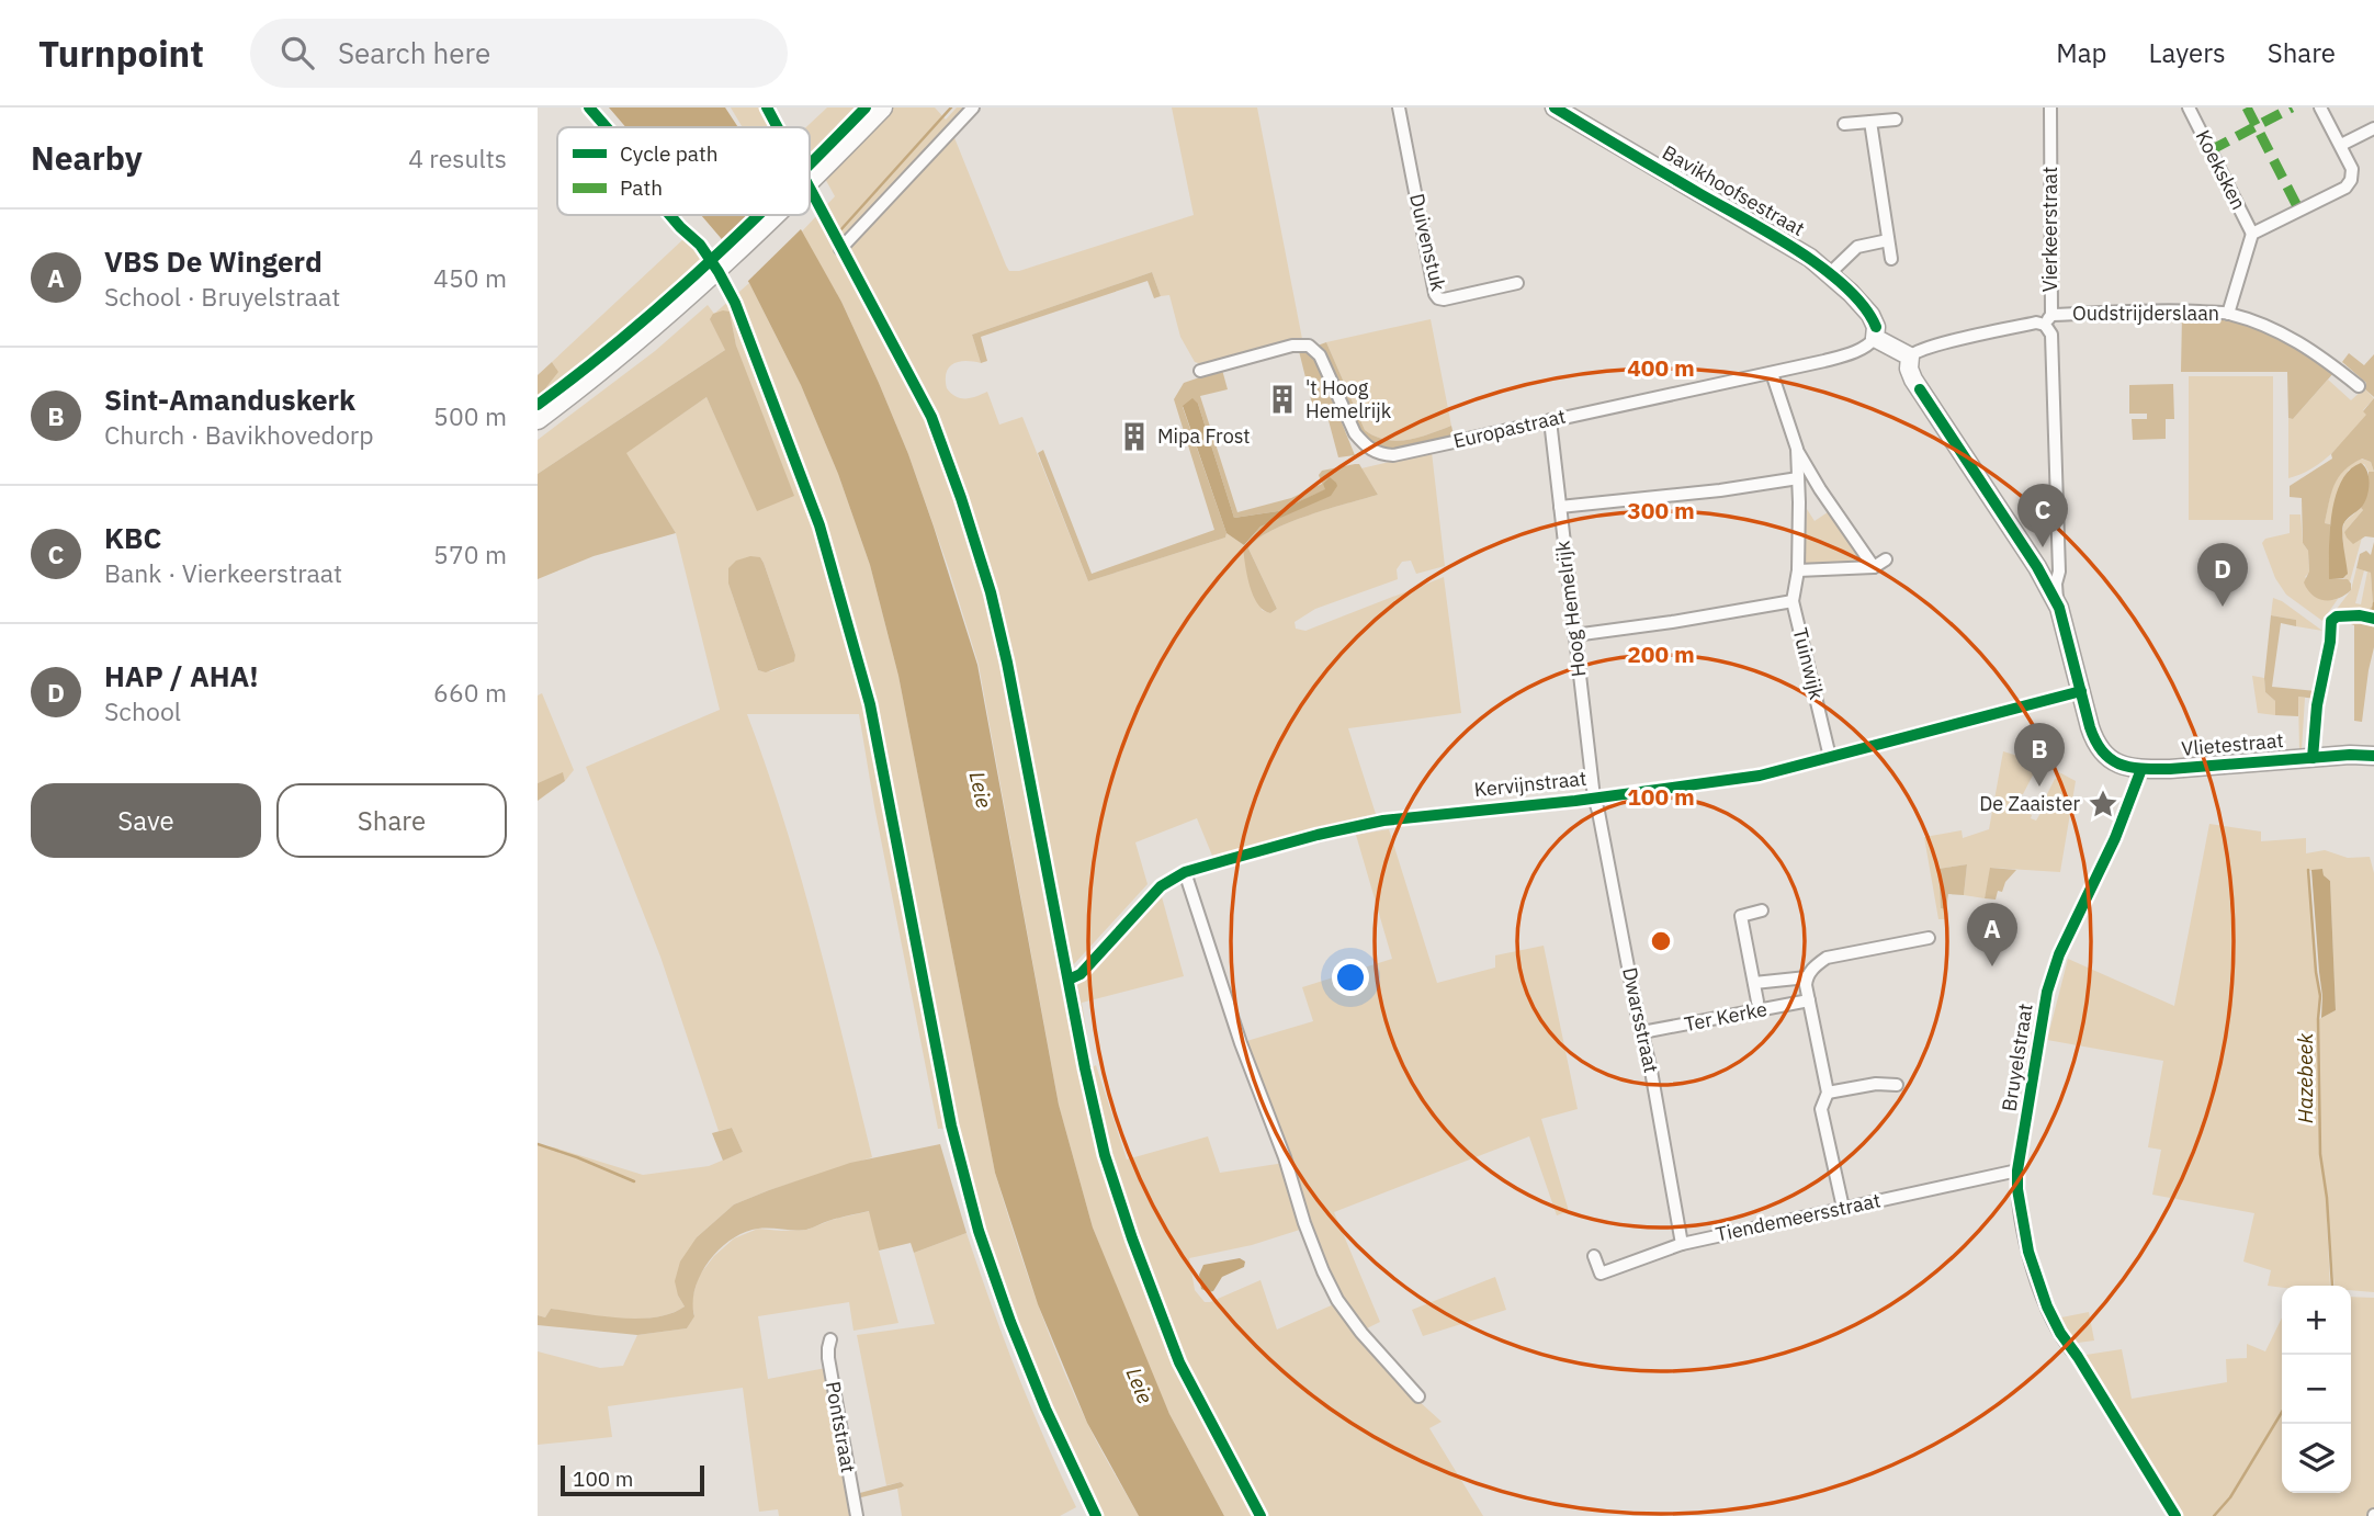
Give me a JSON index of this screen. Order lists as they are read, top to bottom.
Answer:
{
  "streets": {
    "street": [
      "Koeksken",
      "Bavikhoofsestraat",
      "Vierkeerstraat",
      "Duivenstuk",
      "Oudstrijderslaan",
      "Europastraat",
      "Hoog Hemelrijk",
      "Tuinwijk",
      "Vlietestraat",
      "Kervijnstraat",
      "Ter Kerke",
      "Dwarsstraat",
      "Bruyelstraat",
      "Tiendemeersstraat",
      "Pontstraat"
    ]
  },
  "crossings": [
    ["Koeksken", "Oudstrijderslaan"],
    ["Bavikhoofsestraat", "Europastraat"],
    ["Vierkeerstraat", "Oudstrijderslaan"],
    ["Europastraat", "Hoog Hemelrijk"],
    ["Europastraat", "Tuinwijk"],
    ["Hoog Hemelrijk", "Kervijnstraat"],
    ["Hoog Hemelrijk", "Dwarsstraat"],
    ["Tuinwijk", "Kervijnstraat"],
    ["Vlietestraat", "Bruyelstraat"],
    ["Kervijnstraat", "Dwarsstraat"],
    ["Ter Kerke", "Dwarsstraat"],
    ["Dwarsstraat", "Tiendemeersstraat"],
    ["Bruyelstraat", "Tiendemeersstraat"]
  ],
  "water": ["Leie", "Hazebeek"],
  "places": {
    "building": ["'t Hoog Hemelrijk", "Mipa Frost"],
    "place": ["De Zaaister"]
  },
  "legend": ["Cycle path", "Path"],
  "scale_bar": "100 m",
  "page": {
    "header": "Turnpoint",
    "search": "Search here",
    "nav": ["Map", "Layers", "Share"],
    "heading": ["Nearby", "4 results"],
    "list": [
      {
        "mark": "A",
        "name": "VBS De Wingerd",
        "note": "School · Bruyelstraat",
        "value": "450 m"
      },
      {
        "mark": "B",
        "name": "Sint-Amanduskerk",
        "note": "Church · Bavikhovedorp",
        "value": "500 m"
      },
      {
        "mark": "C",
        "name": "KBC",
        "note": "Bank · Vierkeerstraat",
        "value": "570 m"
      },
      {
        "mark": "D",
        "name": "HAP / AHA!",
        "note": "School",
        "value": "660 m"
      }
    ],
    "pins": [
      "C",
      "D",
      "B",
      "A"
    ],
    "buttons": ["Save", "Share"],
    "map_buttons": ["+", "−"],
    "scale": "100 m"
  },
  "rings": [
    "400 m",
    "300 m",
    "200 m",
    "100 m"
  ]
}
